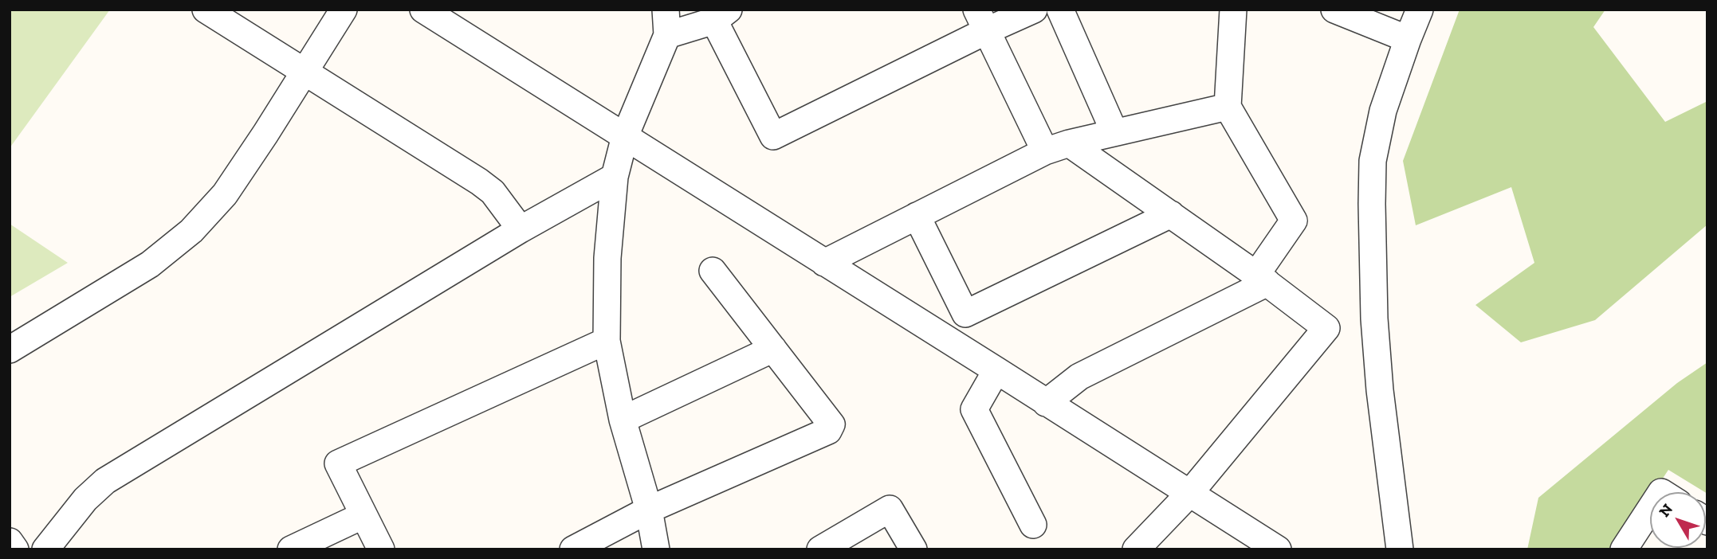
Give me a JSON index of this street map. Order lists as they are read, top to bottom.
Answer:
{
  "north": "top left"
}
